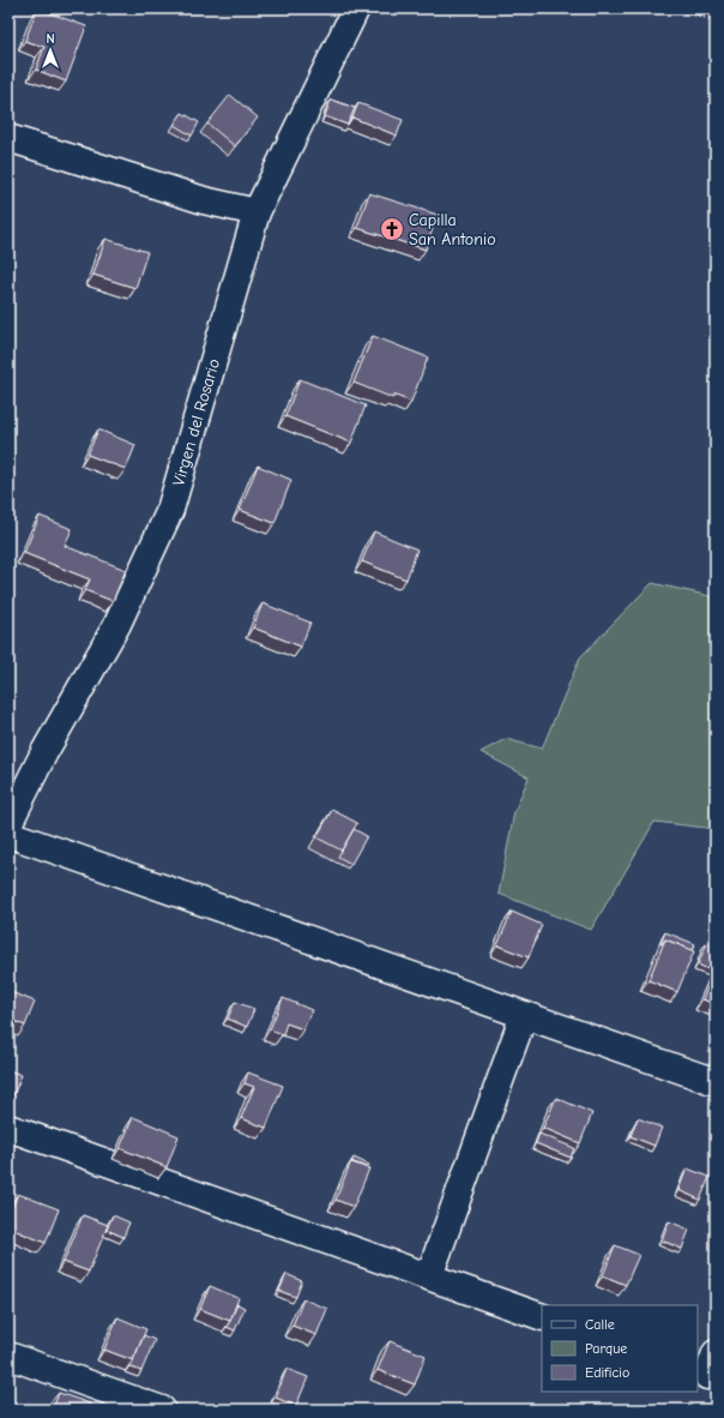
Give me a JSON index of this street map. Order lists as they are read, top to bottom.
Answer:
{
  "streets": {
    "street": ["Virgen del Rosario"]
  },
  "places": {
    "church": ["Capilla San Antonio"]
  },
  "legend": ["Calle", "Parque", "Edificio"],
  "north": "top"
}
